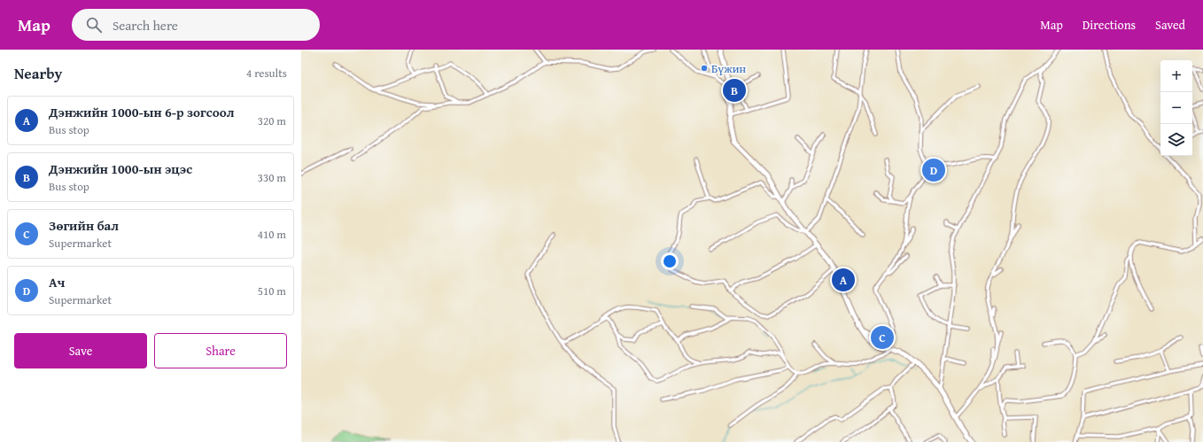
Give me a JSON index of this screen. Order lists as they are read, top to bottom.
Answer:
{
  "places": ["Бүжин"],
  "page": {
    "header": "Map",
    "search": "Search here",
    "nav": ["Map", "Directions", "Saved"],
    "heading": ["Nearby", "4 results"],
    "map_buttons": ["+", "−"],
    "pins": [
      "B",
      "D",
      "A",
      "C"
    ],
    "list": [
      {
        "mark": "A",
        "name": "Дэнжийн 1000-ын 6-р зогсоол",
        "note": "Bus stop",
        "value": "320 m"
      },
      {
        "mark": "B",
        "name": "Дэнжийн 1000-ын эцэс",
        "note": "Bus stop",
        "value": "330 m"
      },
      {
        "mark": "C",
        "name": "Зөгийн бал",
        "note": "Supermarket",
        "value": "410 m"
      },
      {
        "mark": "D",
        "name": "Ач",
        "note": "Supermarket",
        "value": "510 m"
      }
    ],
    "buttons": ["Save", "Share"]
  }
}
